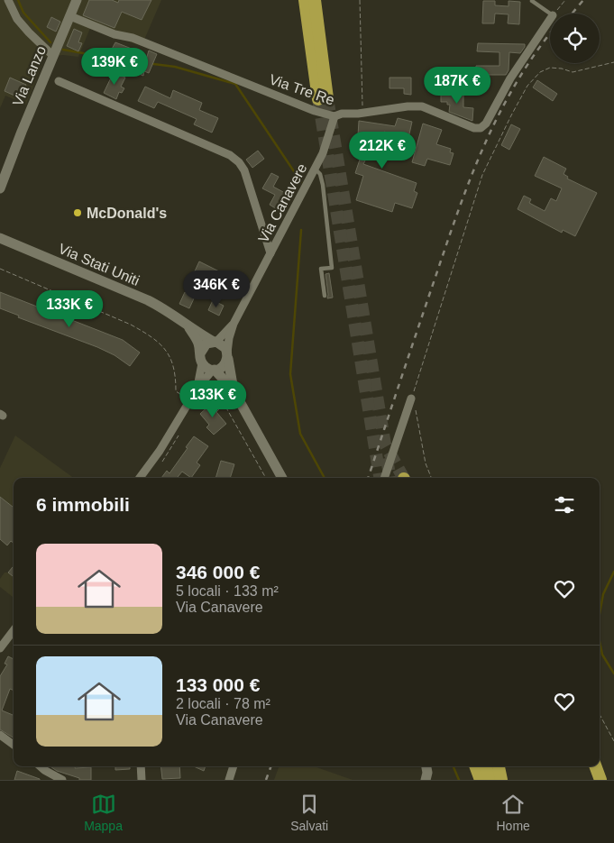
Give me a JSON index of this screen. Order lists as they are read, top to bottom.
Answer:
{
  "streets": {
    "street": [
      "Via Lanzo",
      "Via Tre Re",
      "Via Canavere",
      "Via Stati Uniti"
    ]
  },
  "crossings": [
    ["Via Lanzo", "Via Tre Re"],
    ["Via Tre Re", "Via Canavere"],
    ["Via Canavere", "Via Stati Uniti"]
  ],
  "places": ["McDonald's"],
  "page": {
    "price": [
      "139K €",
      "187K €",
      "212K €",
      "346K €",
      "133K €",
      "133K €"
    ],
    "heading": "6 immobili",
    "list": [
      {
        "name": "346 000 €",
        "note": "5 locali · 133 m² · Via Canavere"
      },
      {
        "name": "133 000 €",
        "note": "2 locali · 78 m² · Via Canavere"
      }
    ],
    "tabs": ["Mappa", "Salvati", "Home"]
  }
}
